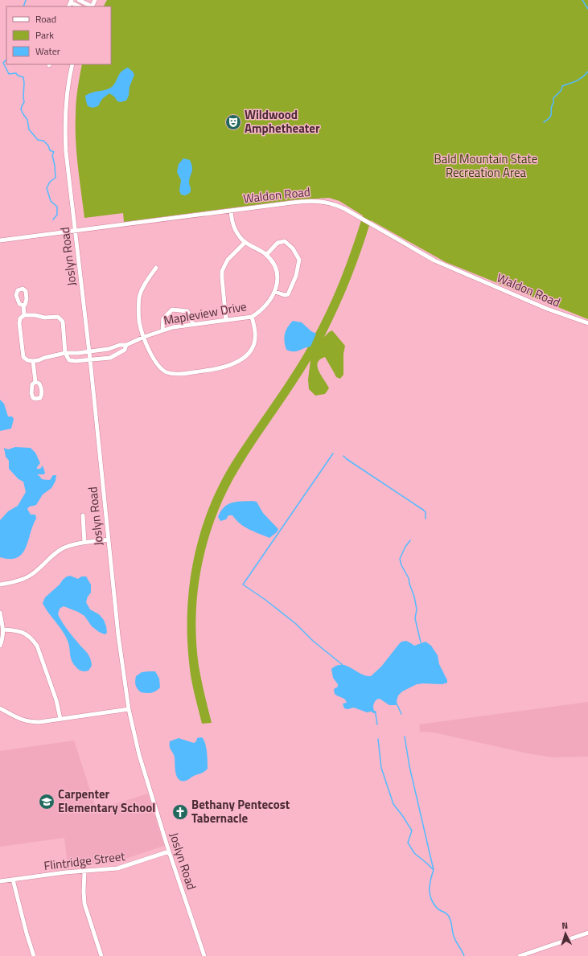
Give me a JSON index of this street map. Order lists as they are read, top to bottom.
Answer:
{
  "streets": {
    "street": [
      "Waldon Road",
      "Joslyn Road",
      "Mapleview Drive",
      "Flintridge Street"
    ]
  },
  "crossings": [
    ["Waldon Road", "Joslyn Road"],
    ["Waldon Road", "Mapleview Drive"],
    ["Joslyn Road", "Mapleview Drive"],
    ["Joslyn Road", "Flintridge Street"]
  ],
  "parks": ["Bald Mountain State Recreation Area"],
  "places": {
    "theatre": ["Wildwood Amphetheater"],
    "school or university": ["Carpenter Elementary School"],
    "church": ["Bethany Pentecost Tabernacle"]
  },
  "legend": ["Road", "Park", "Water"],
  "north": "top"
}
